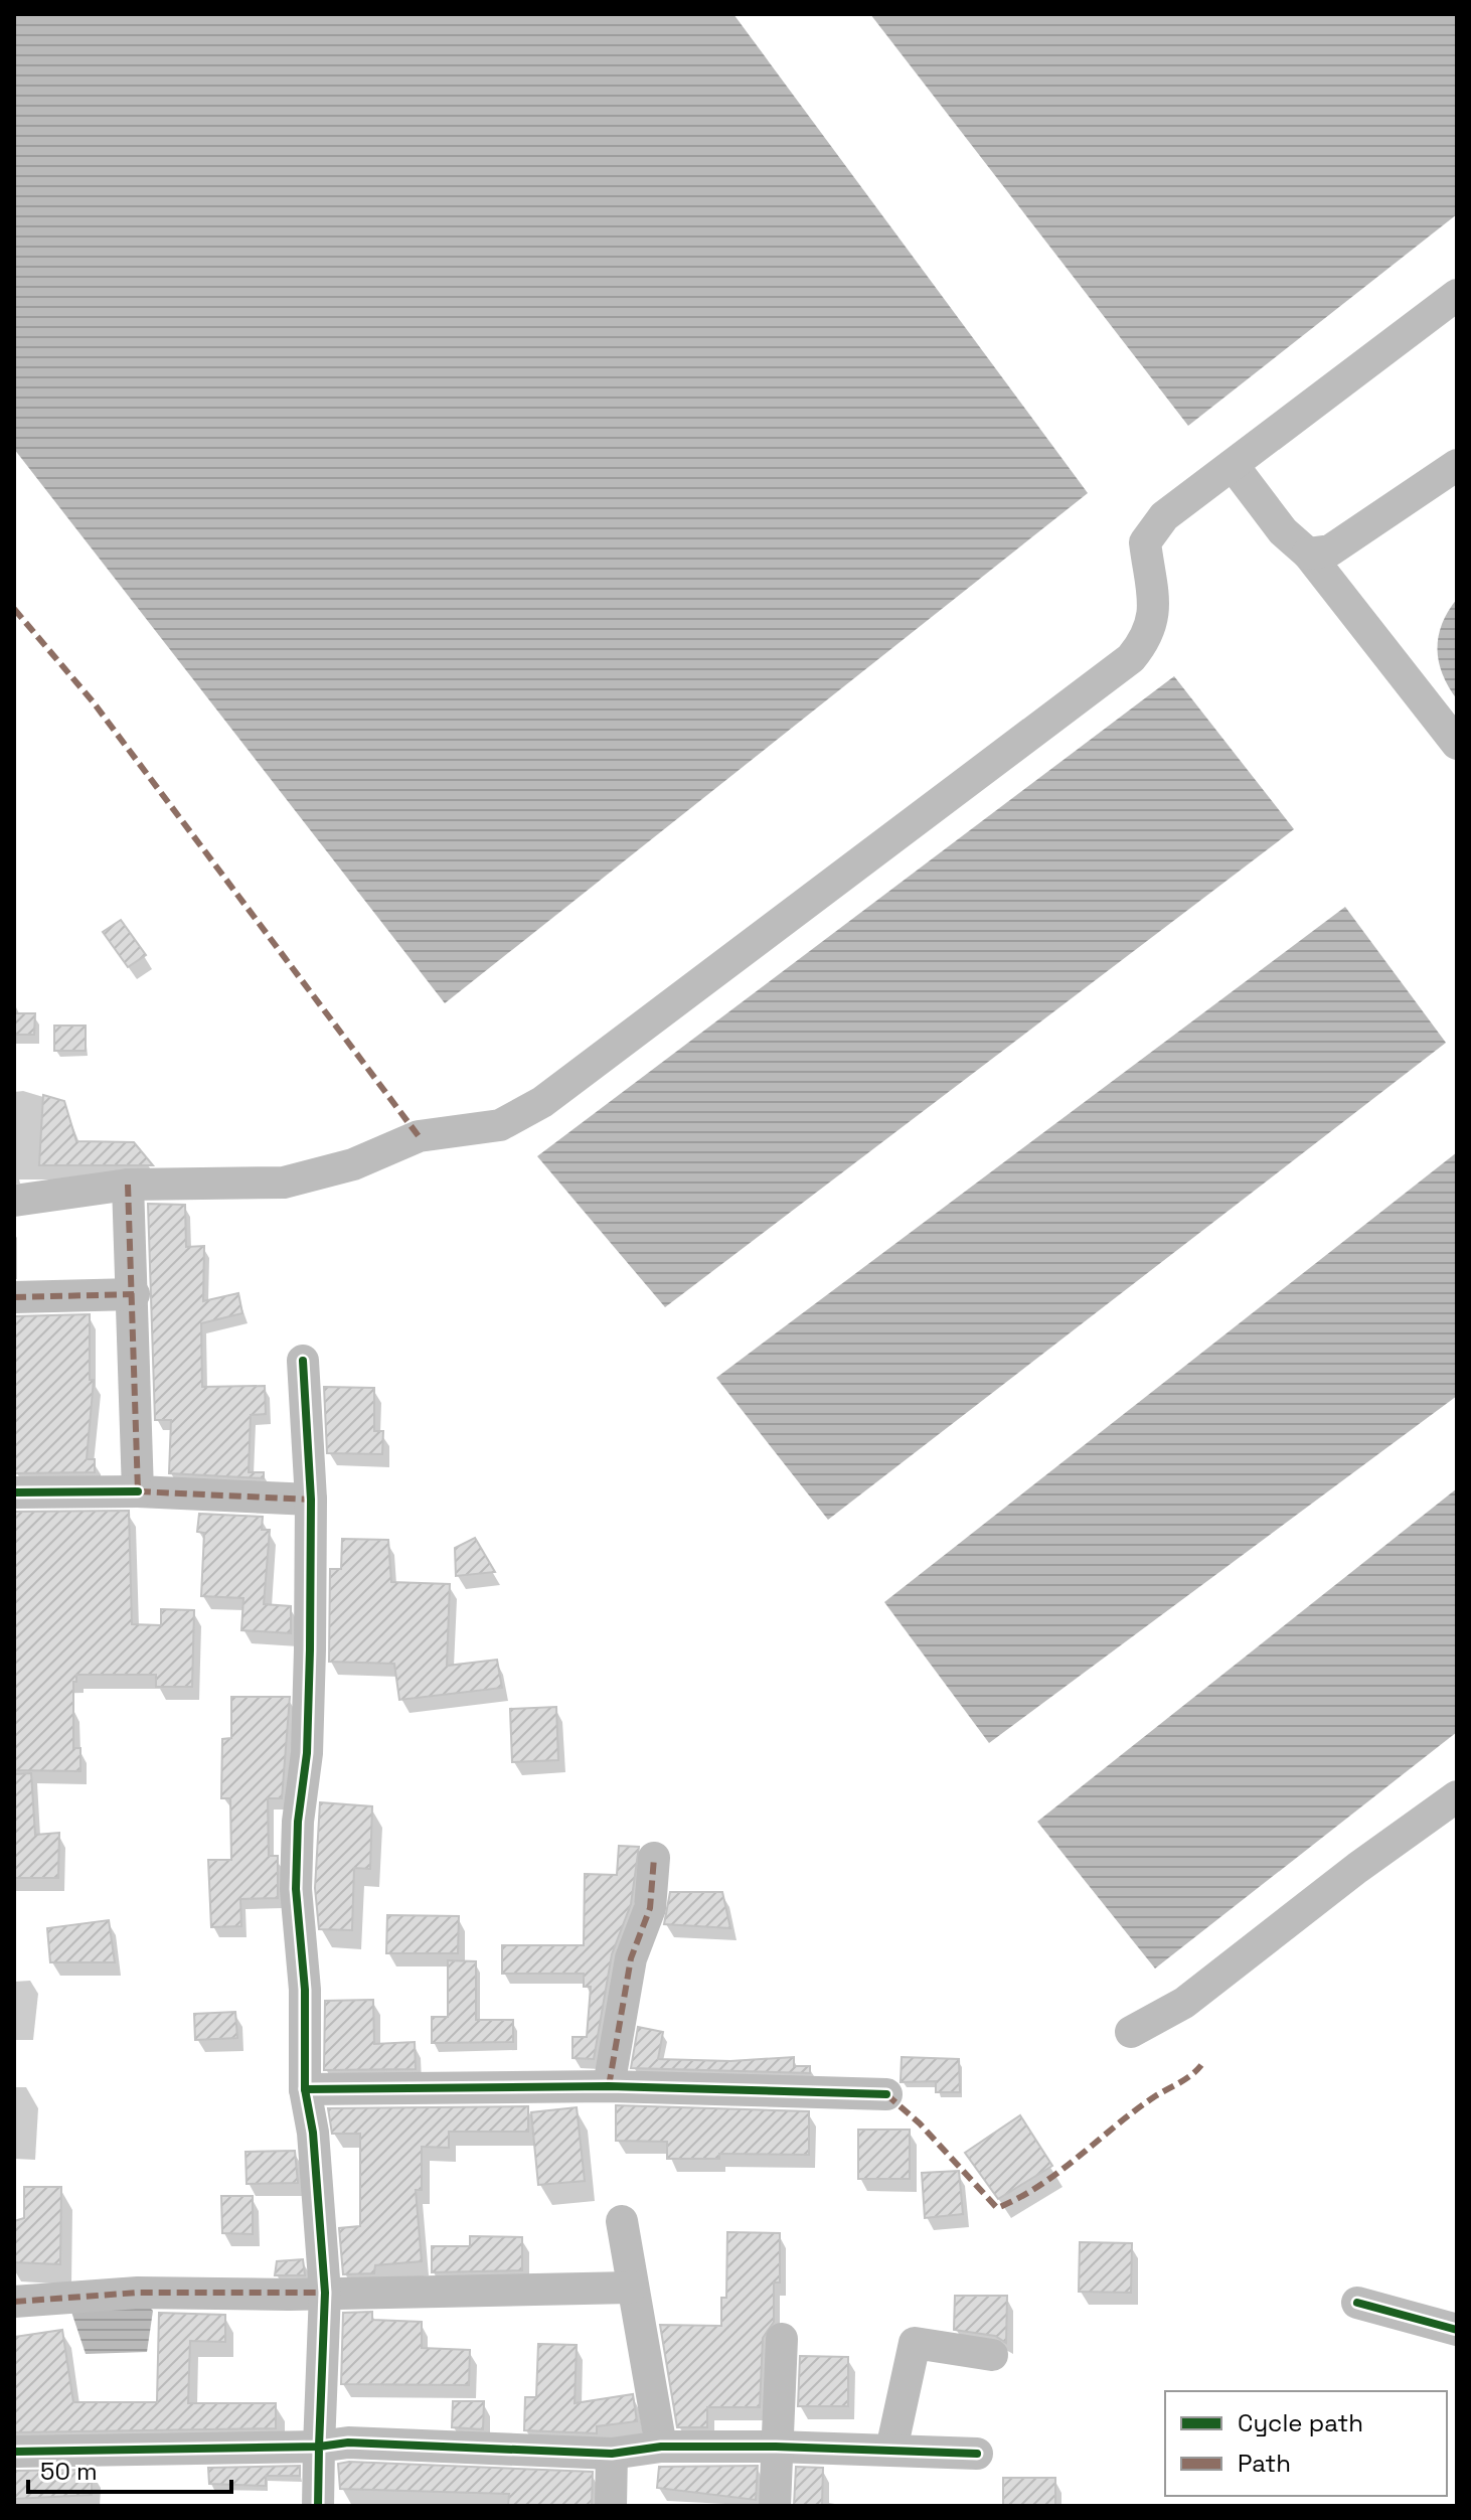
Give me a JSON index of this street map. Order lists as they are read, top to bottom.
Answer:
{
  "legend": ["Cycle path", "Path"],
  "scale_bar": "50 m"
}
